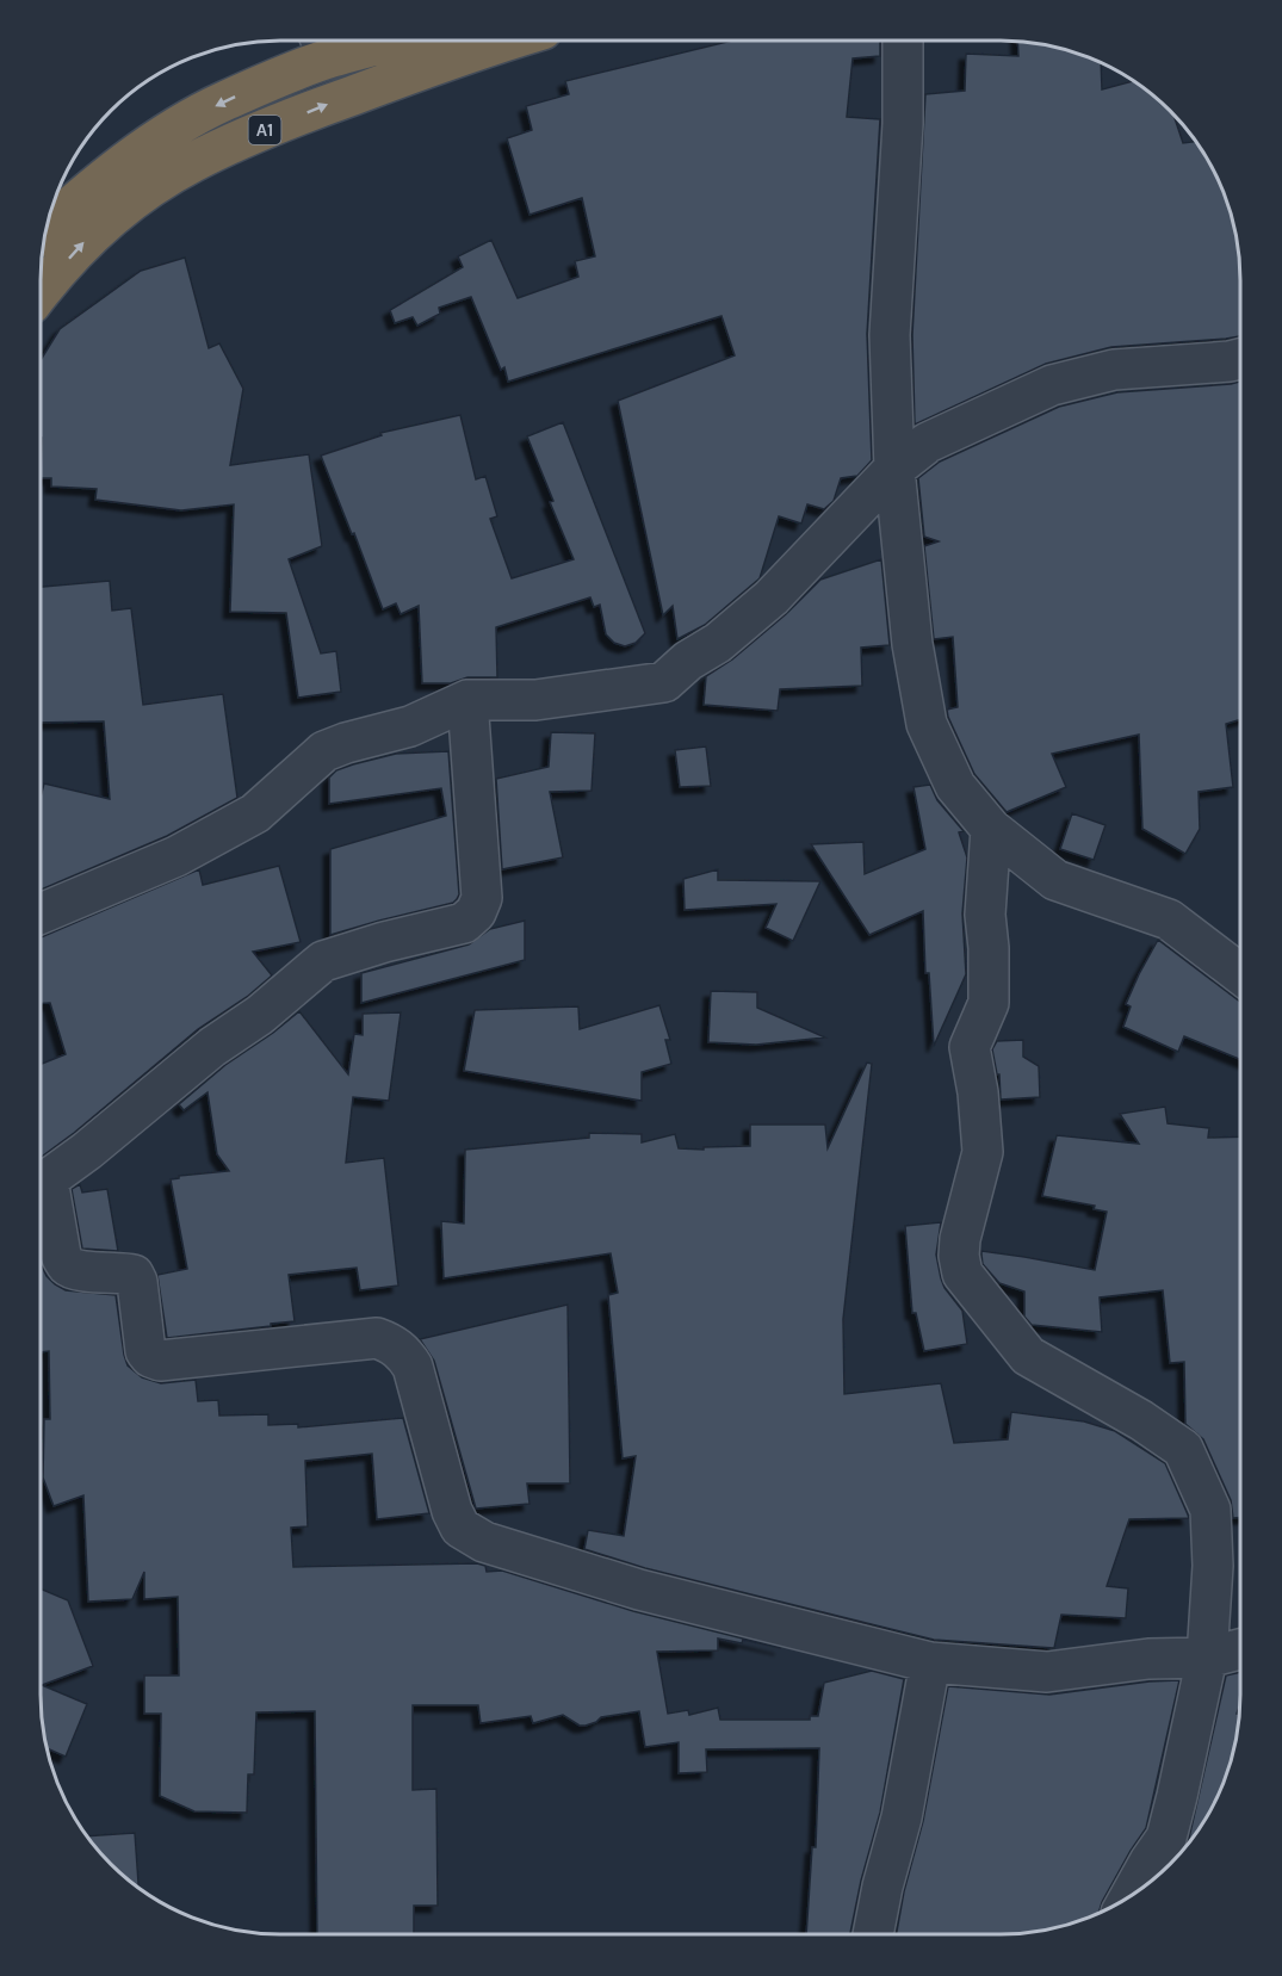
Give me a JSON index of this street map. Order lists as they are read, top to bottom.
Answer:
{
  "streets": {
    "highway": ["A1"]
  }
}
